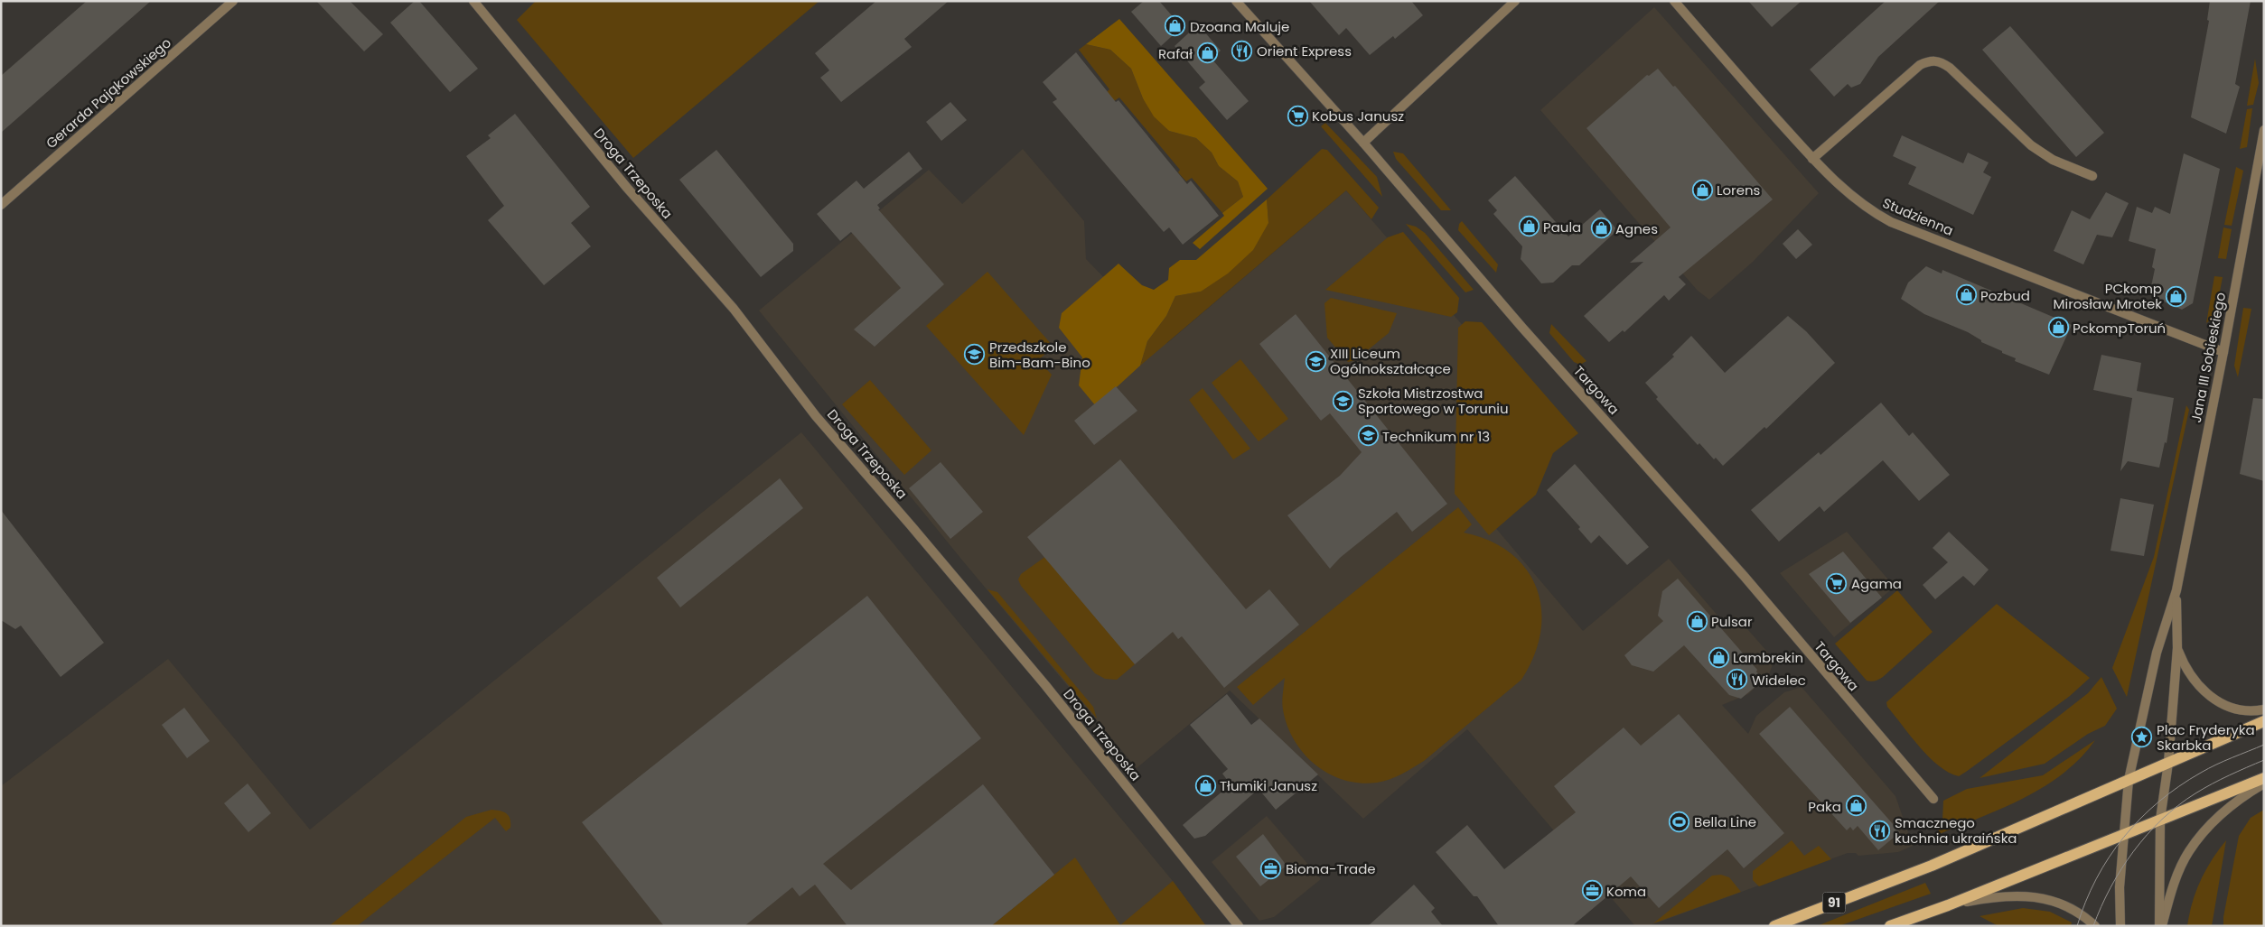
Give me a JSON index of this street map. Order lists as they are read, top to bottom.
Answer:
{
  "streets": {
    "main road": ["91"],
    "street": [
      "Gerarda Pająkowskiego",
      "Droga Trzeposka",
      "Studzienna",
      "Jana III Sobieskiego",
      "Targowa"
    ]
  },
  "crossings": [
    ["Studzienna", "Jana III Sobieskiego"],
    ["Jana III Sobieskiego", "91"]
  ],
  "places": {
    "shop": [
      "Dzoana Maluje",
      "Rafał",
      "Lorens",
      "Paula",
      "Agnes",
      "Pozbud",
      "PCkomp Mirosław Mrotek",
      "PckompToruń",
      "Pulsar",
      "Lambrekin",
      "Tłumiki Janusz",
      "Paka"
    ],
    "restaurant": ["Orient Express", "Widelec", "Smacznego kuchnia ukraińska"],
    "supermarket": ["Kobus Janusz", "Agama"],
    "school or university": [
      "Przedszkole Bim-Bam-Bino",
      "XIII Liceum Ogólnokształcące",
      "Szkoła Mistrzostwa Sportowego w Toruniu",
      "Technikum nr 13"
    ],
    "place": ["Plac Fryderyka Skarbka"],
    "sports": ["Bella Line"],
    "office": ["Bioma-Trade", "Koma"]
  }
}
